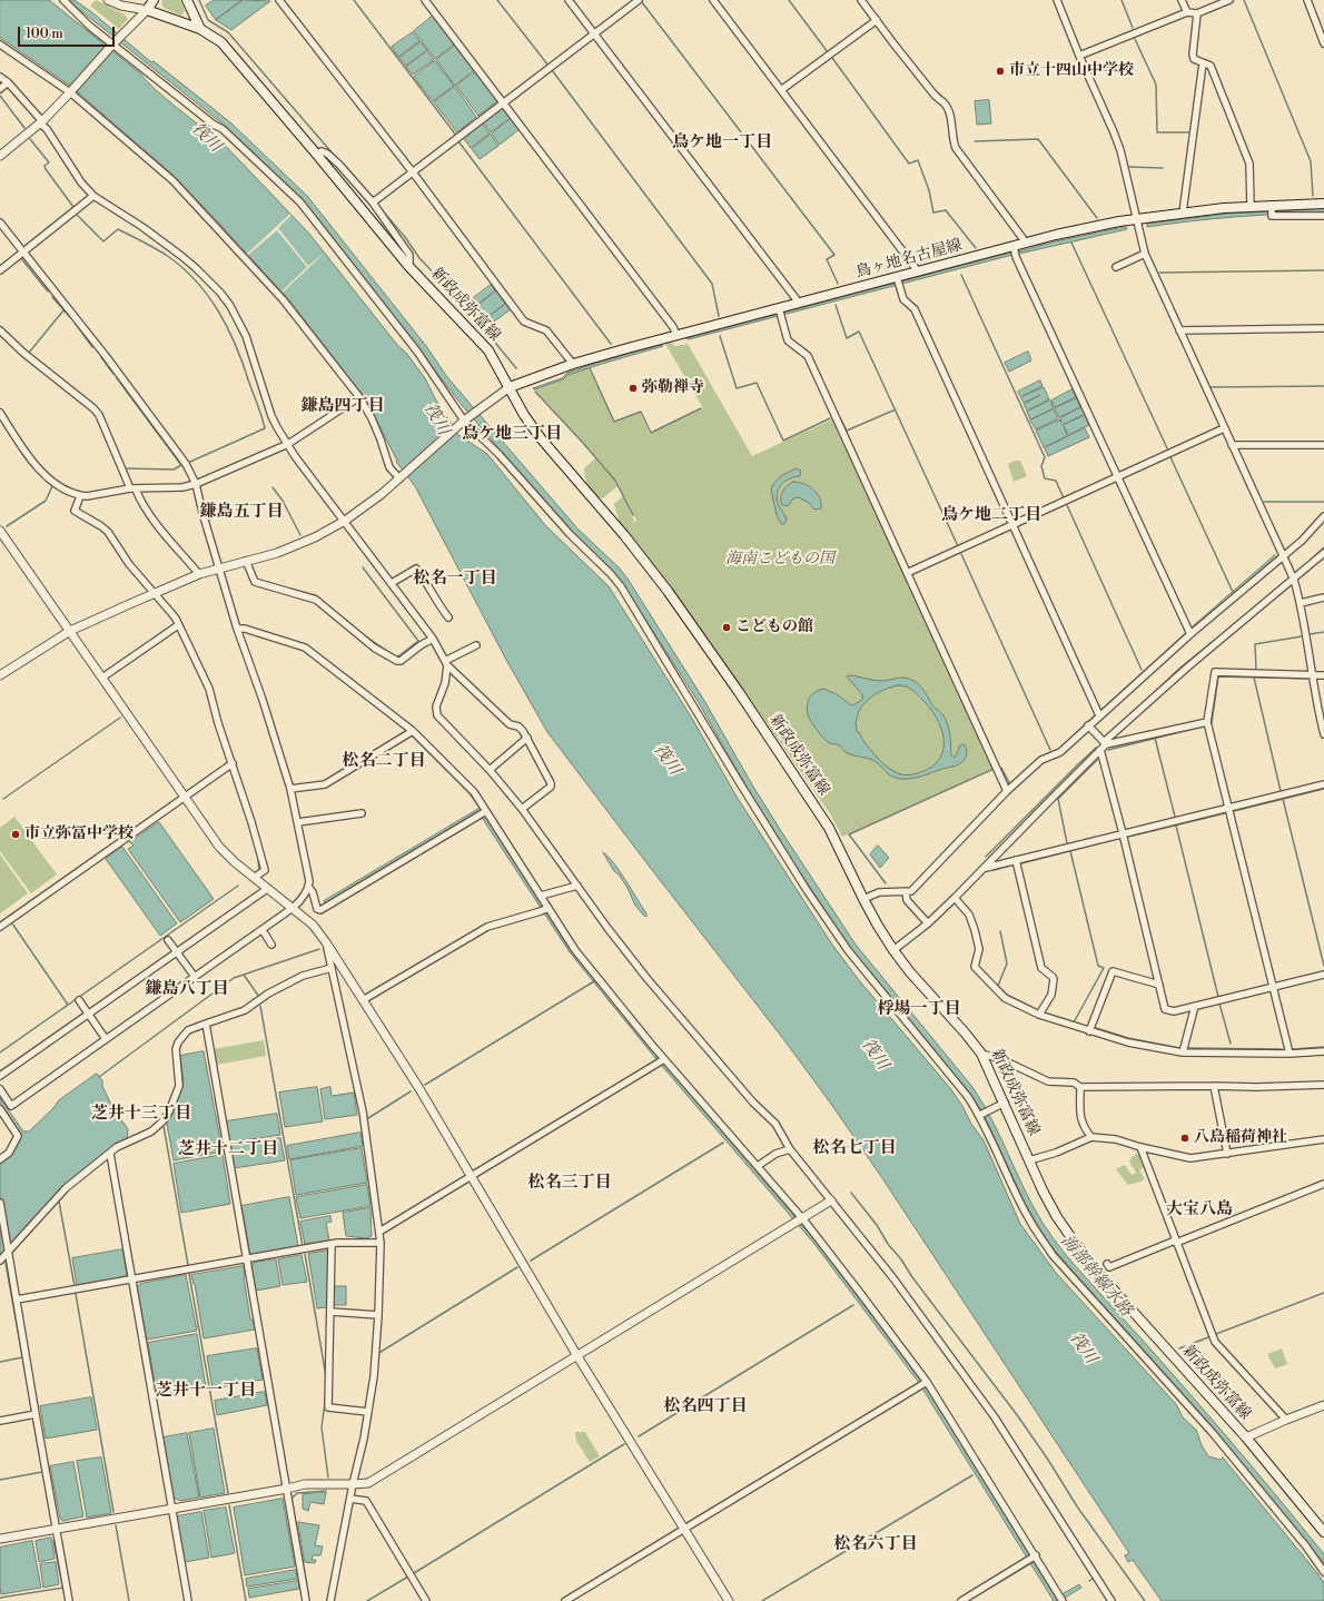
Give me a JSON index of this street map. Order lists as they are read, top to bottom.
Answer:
{
  "streets": {
    "main road": ["鳥ヶ地名古屋線", "新政成弥富線"]
  },
  "crossings": [
    ["鳥ヶ地名古屋線", "新政成弥富線"]
  ],
  "districts": [
    "鳥ケ地一丁目",
    "鎌島四丁目",
    "鳥ケ地三丁目",
    "鎌島五丁目",
    "鳥ケ地二丁目",
    "松名一丁目",
    "松名二丁目",
    "鎌島八丁目",
    "桴場一丁目",
    "芝井十三丁目",
    "松名七丁目",
    "芝井十二丁目",
    "松名三丁目",
    "大宝八島",
    "芝井十一丁目",
    "松名四丁目",
    "松名六丁目"
  ],
  "water": ["筏川", "海部幹線水路"],
  "parks": ["海南こどもの国"],
  "places": [
    "市立十四山中学校",
    "弥勒禅寺",
    "こどもの館",
    "市立弥冨中学校",
    "八島稲荷神社"
  ],
  "scale_bar": "100 m"
}
